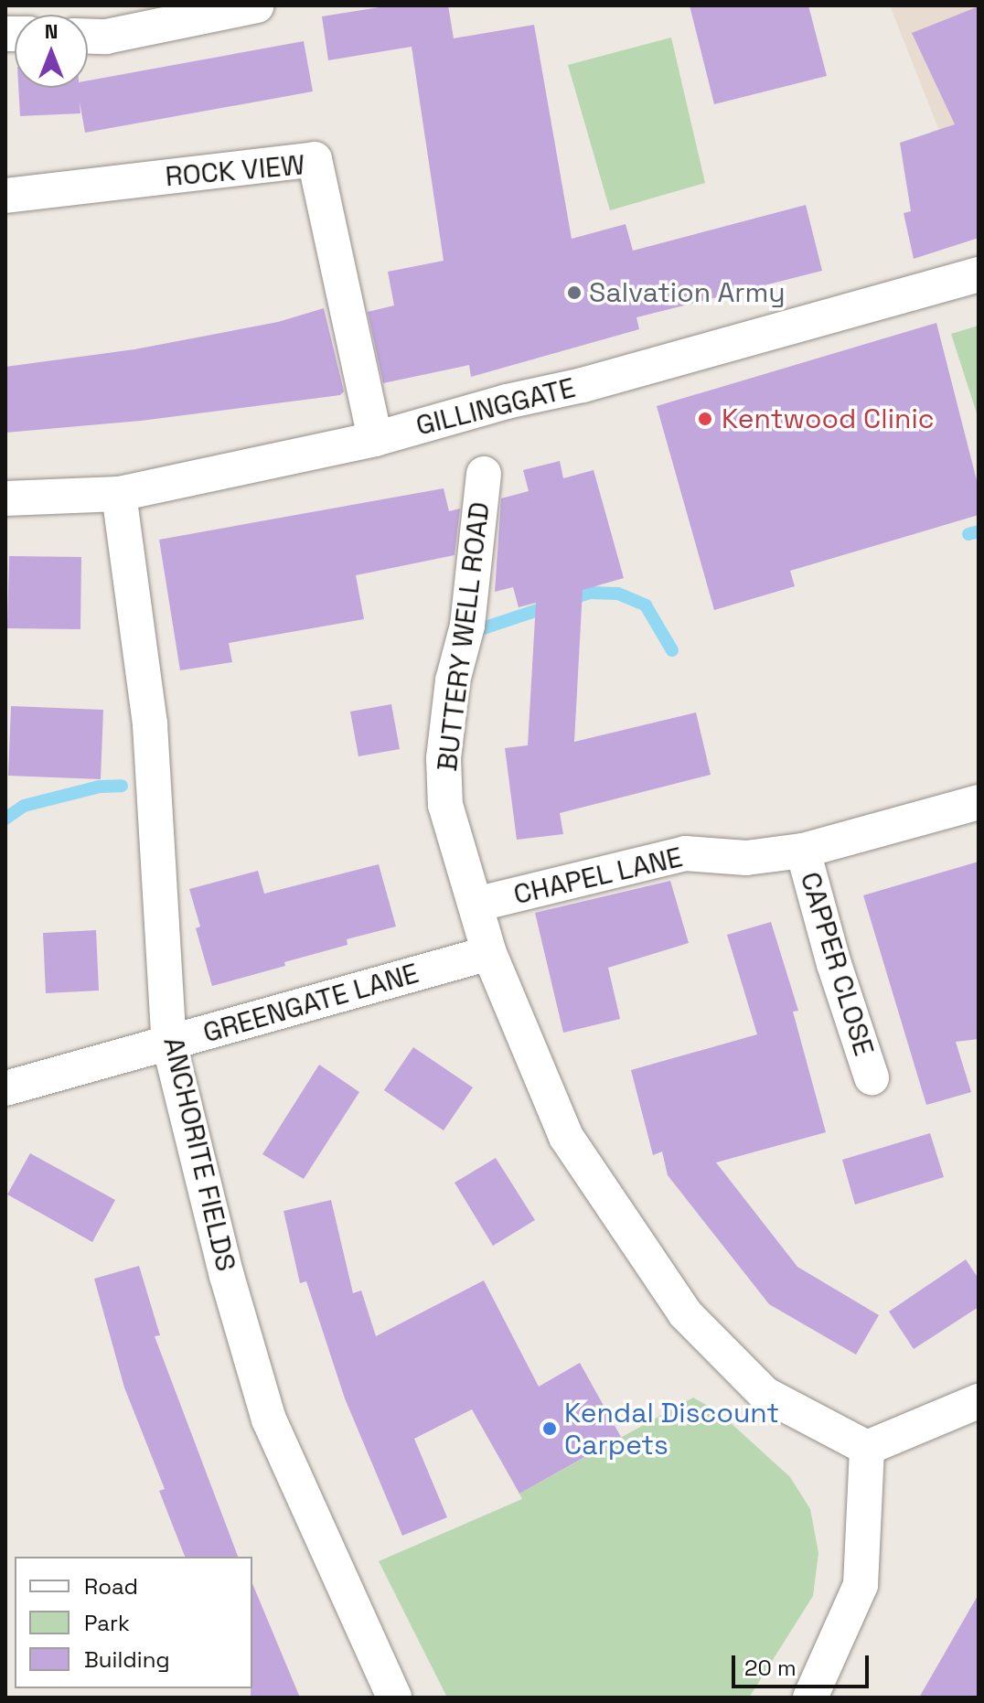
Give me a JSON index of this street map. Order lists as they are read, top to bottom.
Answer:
{
  "streets": {
    "street": [
      "ROCK VIEW",
      "GILLINGGATE",
      "BUTTERY WELL ROAD",
      "CHAPEL LANE",
      "CAPPER CLOSE",
      "GREENGATE LANE",
      "ANCHORITE FIELDS"
    ]
  },
  "crossings": [
    ["ROCK VIEW", "GILLINGGATE"],
    ["GILLINGGATE", "ANCHORITE FIELDS"],
    ["BUTTERY WELL ROAD", "CHAPEL LANE"],
    ["BUTTERY WELL ROAD", "GREENGATE LANE"],
    ["CHAPEL LANE", "CAPPER CLOSE"],
    ["GREENGATE LANE", "ANCHORITE FIELDS"]
  ],
  "places": ["Salvation Army", "Kentwood Clinic", "Kendal Discount Carpets"],
  "legend": ["Road", "Park", "Building"],
  "scale_bar": "20 m",
  "north": "top"
}
